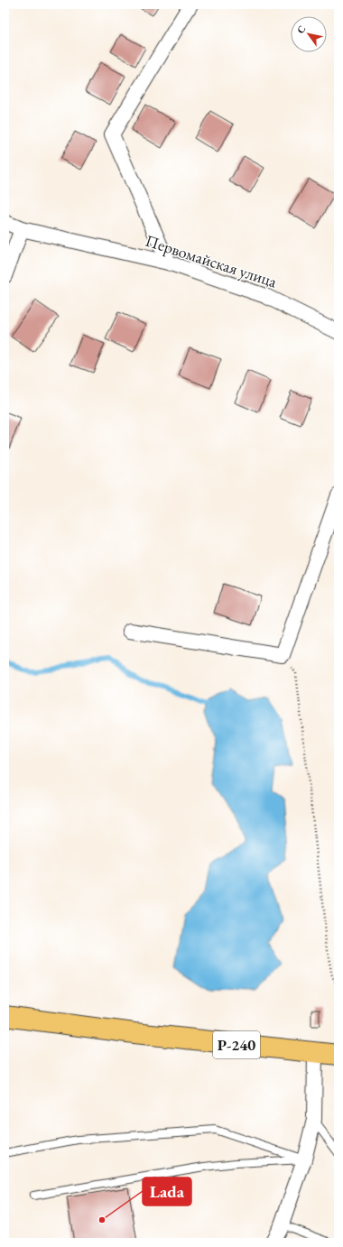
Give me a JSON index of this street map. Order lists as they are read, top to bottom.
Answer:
{
  "streets": {
    "main road": ["Р-240"],
    "street": ["Первомайская улица"]
  },
  "places": ["Lada"],
  "north": "top left"
}
